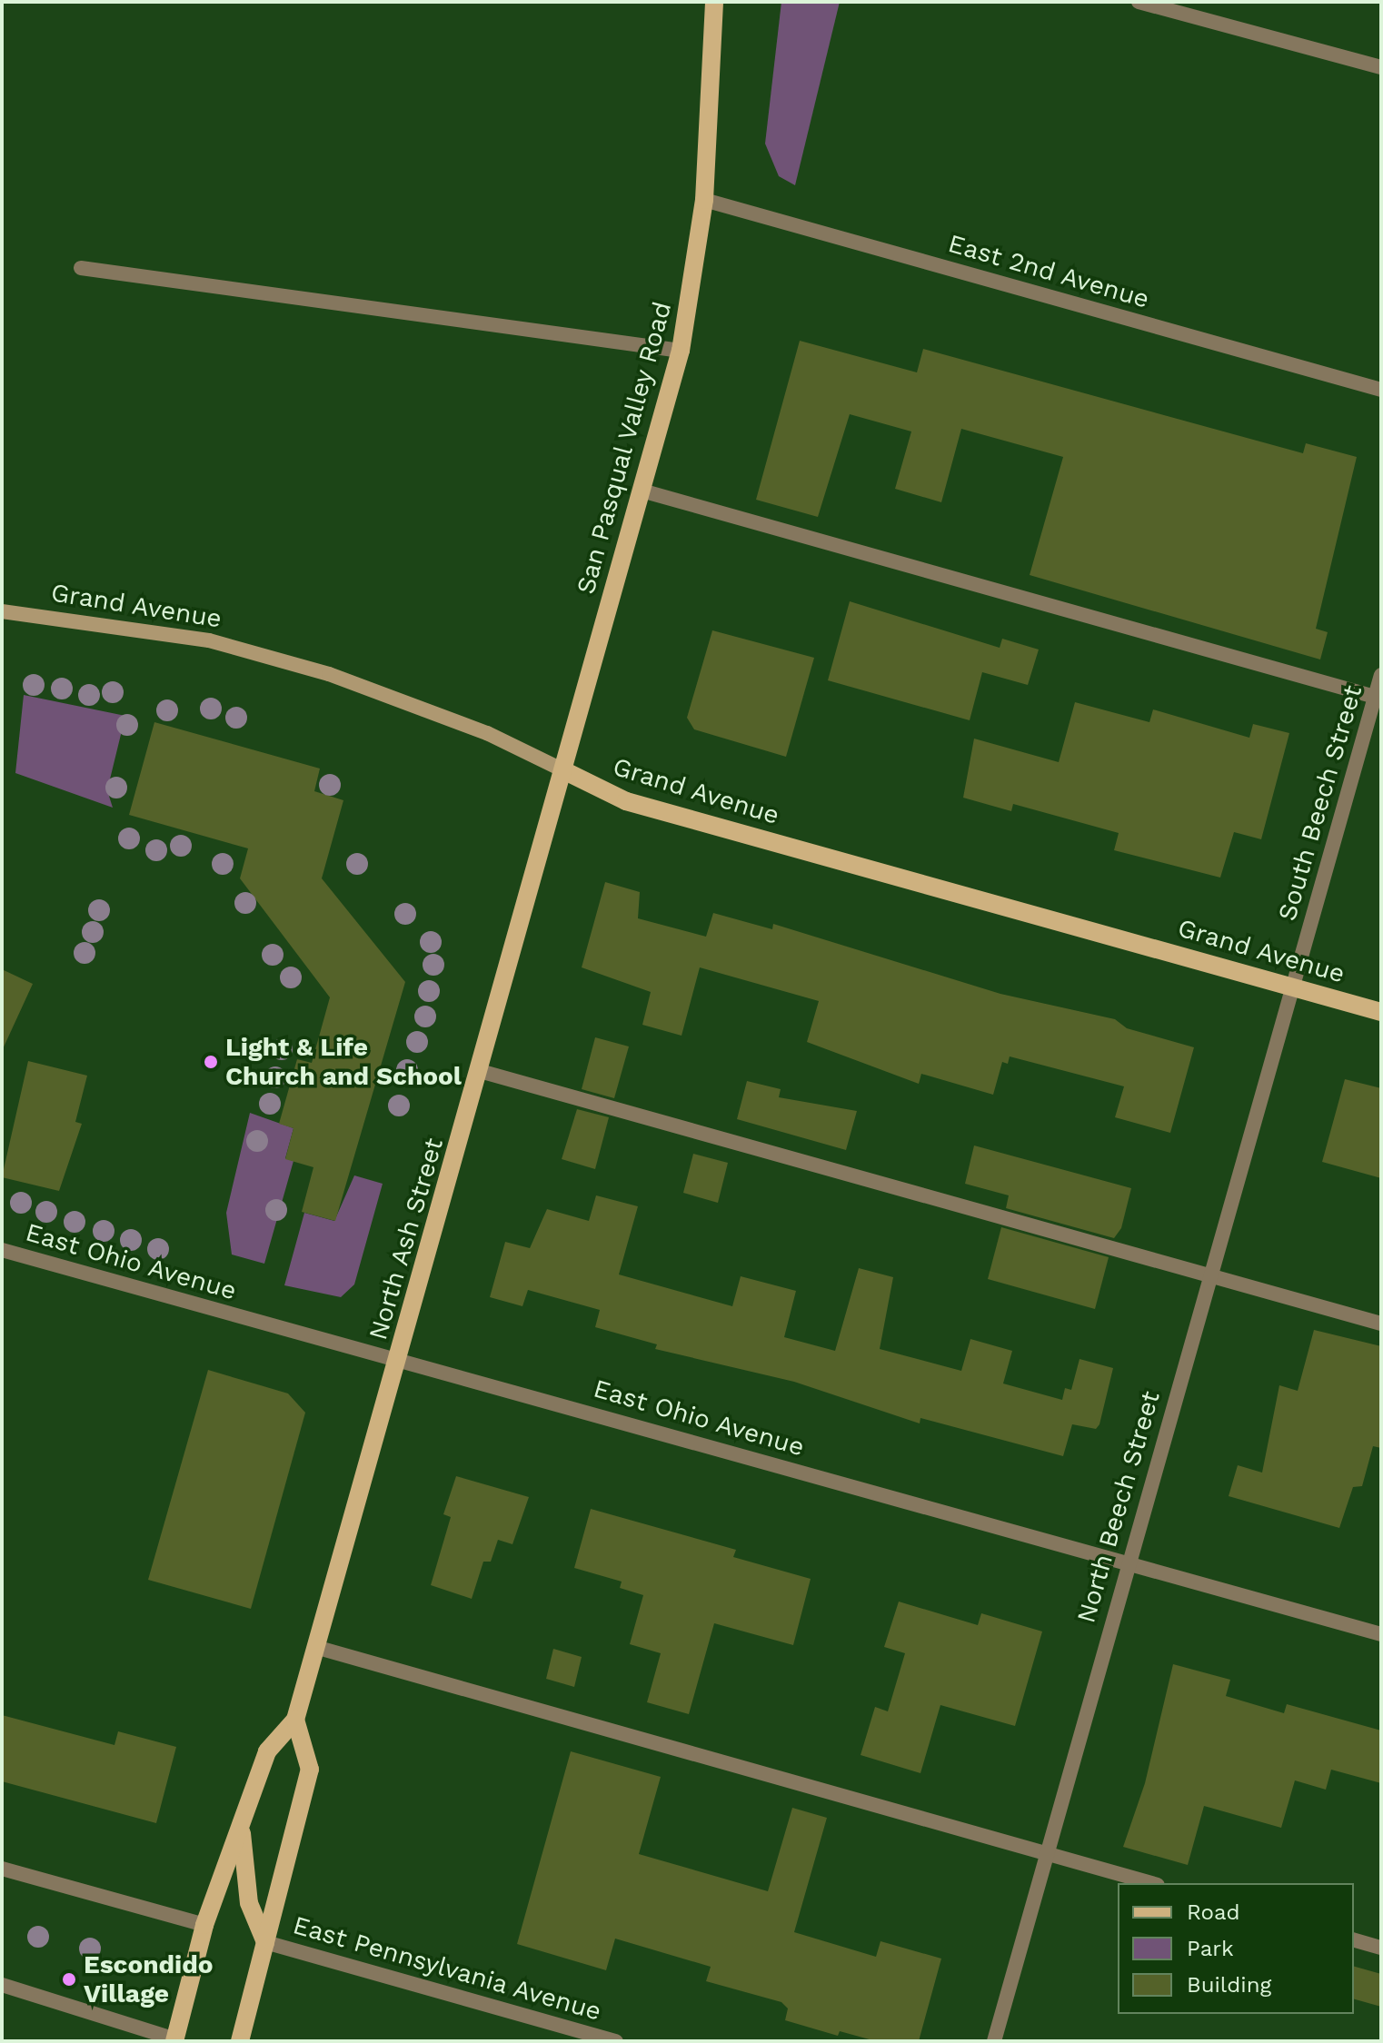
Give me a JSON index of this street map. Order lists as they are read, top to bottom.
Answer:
{
  "streets": {
    "main road": ["San Pasqual Valley Road", "Grand Avenue", "North Ash Street"],
    "street": [
      "East 2nd Avenue",
      "South Beech Street",
      "East Ohio Avenue",
      "North Beech Street",
      "East Pennsylvania Avenue"
    ]
  },
  "crossings": [
    ["East 2nd Avenue", "San Pasqual Valley Road"],
    ["San Pasqual Valley Road", "Grand Avenue"],
    ["San Pasqual Valley Road", "North Ash Street"],
    ["Grand Avenue", "South Beech Street"],
    ["Grand Avenue", "North Ash Street"],
    ["Grand Avenue", "North Beech Street"],
    ["South Beech Street", "North Beech Street"],
    ["North Ash Street", "East Ohio Avenue"],
    ["East Ohio Avenue", "North Beech Street"]
  ],
  "places": ["Light & Life Church and School", "Escondido Village"],
  "legend": ["Road", "Park", "Building"]
}
